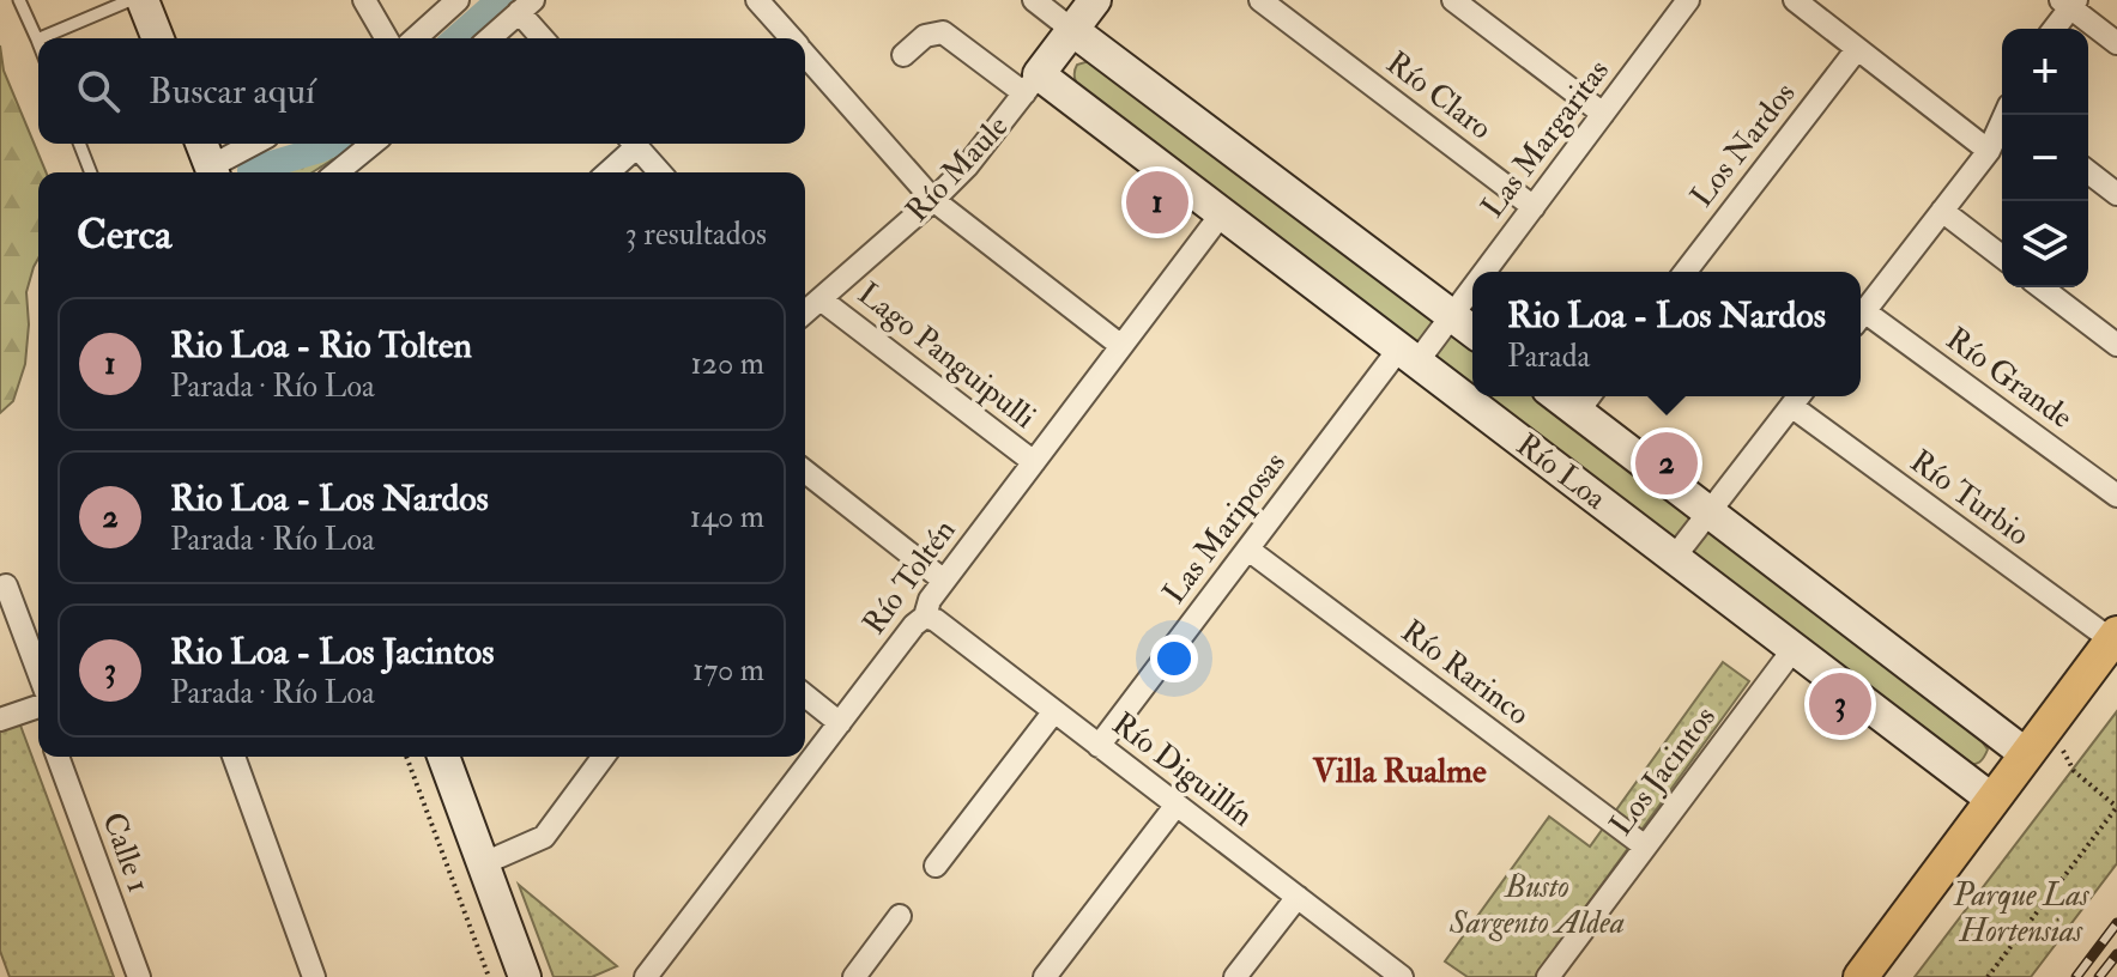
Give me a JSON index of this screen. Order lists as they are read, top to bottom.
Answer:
{
  "streets": {
    "street": [
      "Río Claro",
      "Las Margaritas",
      "Los Nardos",
      "Río Maule",
      "Lago Panguipulli",
      "Río Grande",
      "Río Loa",
      "Río Turbio",
      "Las Mariposas",
      "Río Toltén",
      "Río Rarinco",
      "Río Diguillín",
      "Los Jacintos",
      "Calle 1"
    ]
  },
  "crossings": [
    ["Río Claro", "Las Margaritas"],
    ["Las Margaritas", "Río Loa"],
    ["Las Margaritas", "Las Mariposas"],
    ["Río Maule", "Lago Panguipulli"],
    ["Río Maule", "Río Loa"],
    ["Lago Panguipulli", "Río Toltén"],
    ["Río Loa", "Las Mariposas"],
    ["Río Loa", "Río Toltén"],
    ["Río Loa", "Los Jacintos"],
    ["Las Mariposas", "Río Rarinco"],
    ["Las Mariposas", "Río Diguillín"],
    ["Río Toltén", "Río Diguillín"],
    ["Río Rarinco", "Los Jacintos"]
  ],
  "districts": ["Villa Rualme"],
  "parks": ["Busto Sargento Aldea", "Parque Las Hortensias"],
  "page": {
    "map_buttons": ["+", "−"],
    "search": "Buscar aquí",
    "pins": ["1", "2", "3"],
    "heading": ["Cerca", "3 resultados"],
    "popup": ["Rio Loa - Los Nardos", "Parada"],
    "list": [
      {
        "mark": "1",
        "name": "Rio Loa - Rio Tolten",
        "note": "Parada · Río Loa",
        "value": "120 m"
      },
      {
        "mark": "2",
        "name": "Rio Loa - Los Nardos",
        "note": "Parada · Río Loa",
        "value": "140 m"
      },
      {
        "mark": "3",
        "name": "Rio Loa - Los Jacintos",
        "note": "Parada · Río Loa",
        "value": "170 m"
      }
    ]
  }
}
